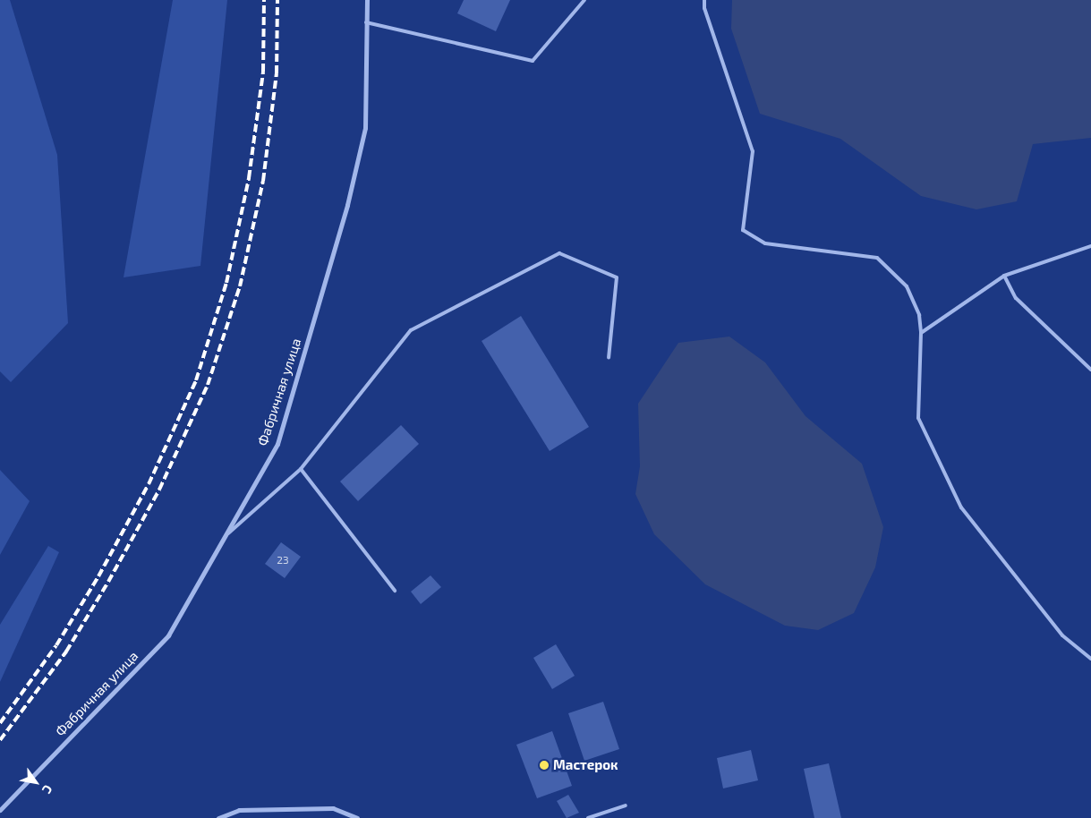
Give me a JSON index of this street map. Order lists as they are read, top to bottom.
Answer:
{
  "streets": {
    "street": ["Фабричная улица"]
  },
  "places": ["Мастерок"],
  "house_numbers": ["23"],
  "north": "bottom right"
}
